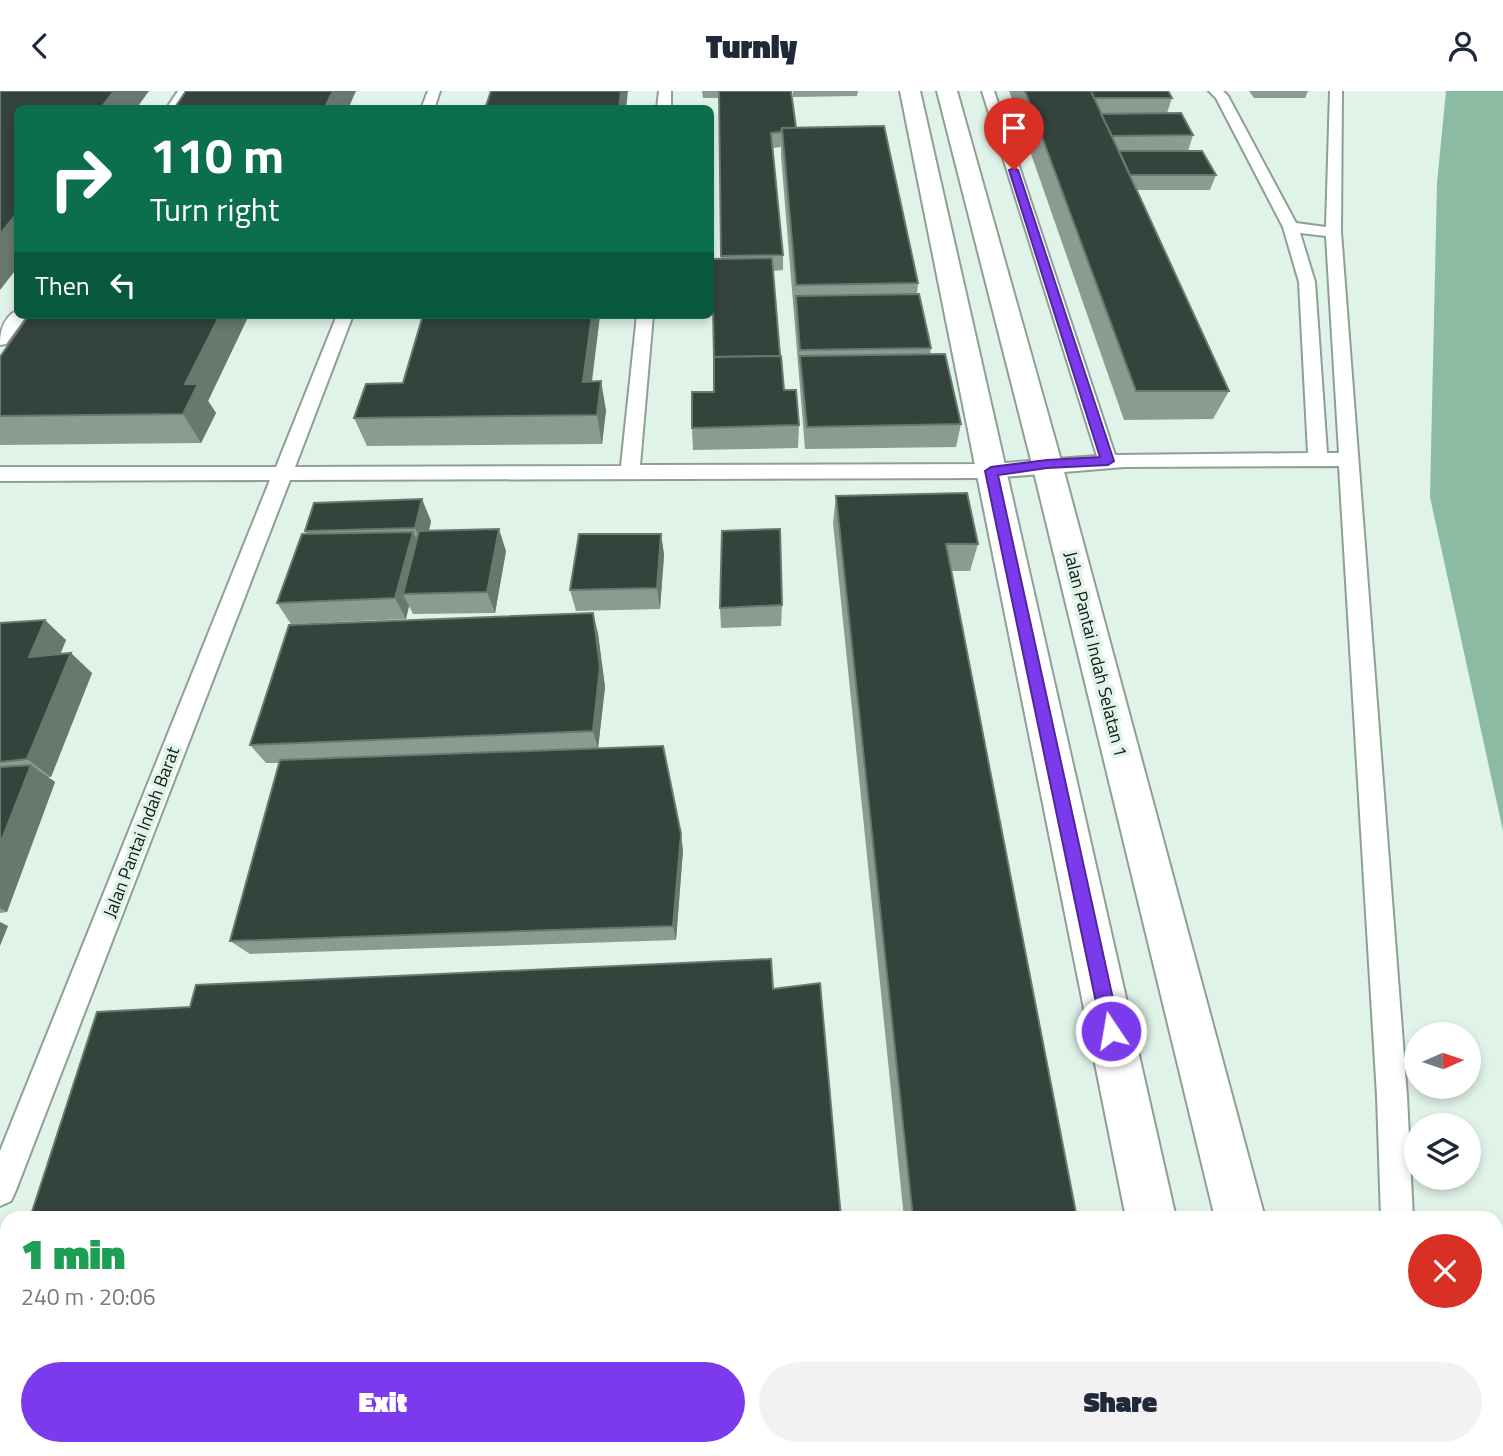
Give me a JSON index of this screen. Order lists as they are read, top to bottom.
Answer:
{
  "streets": {
    "street": ["Jalan Pantai Indah Selatan 1"],
    "lane": ["Jalan Pantai Indah Barat"]
  },
  "north": "right",
  "page": {
    "header": "Turnly",
    "turn": ["110 m", "Turn right"],
    "then": "Then",
    "heading": ["1 min", "240 m · 20:06"],
    "buttons": ["Exit", "Share"]
  }
}
